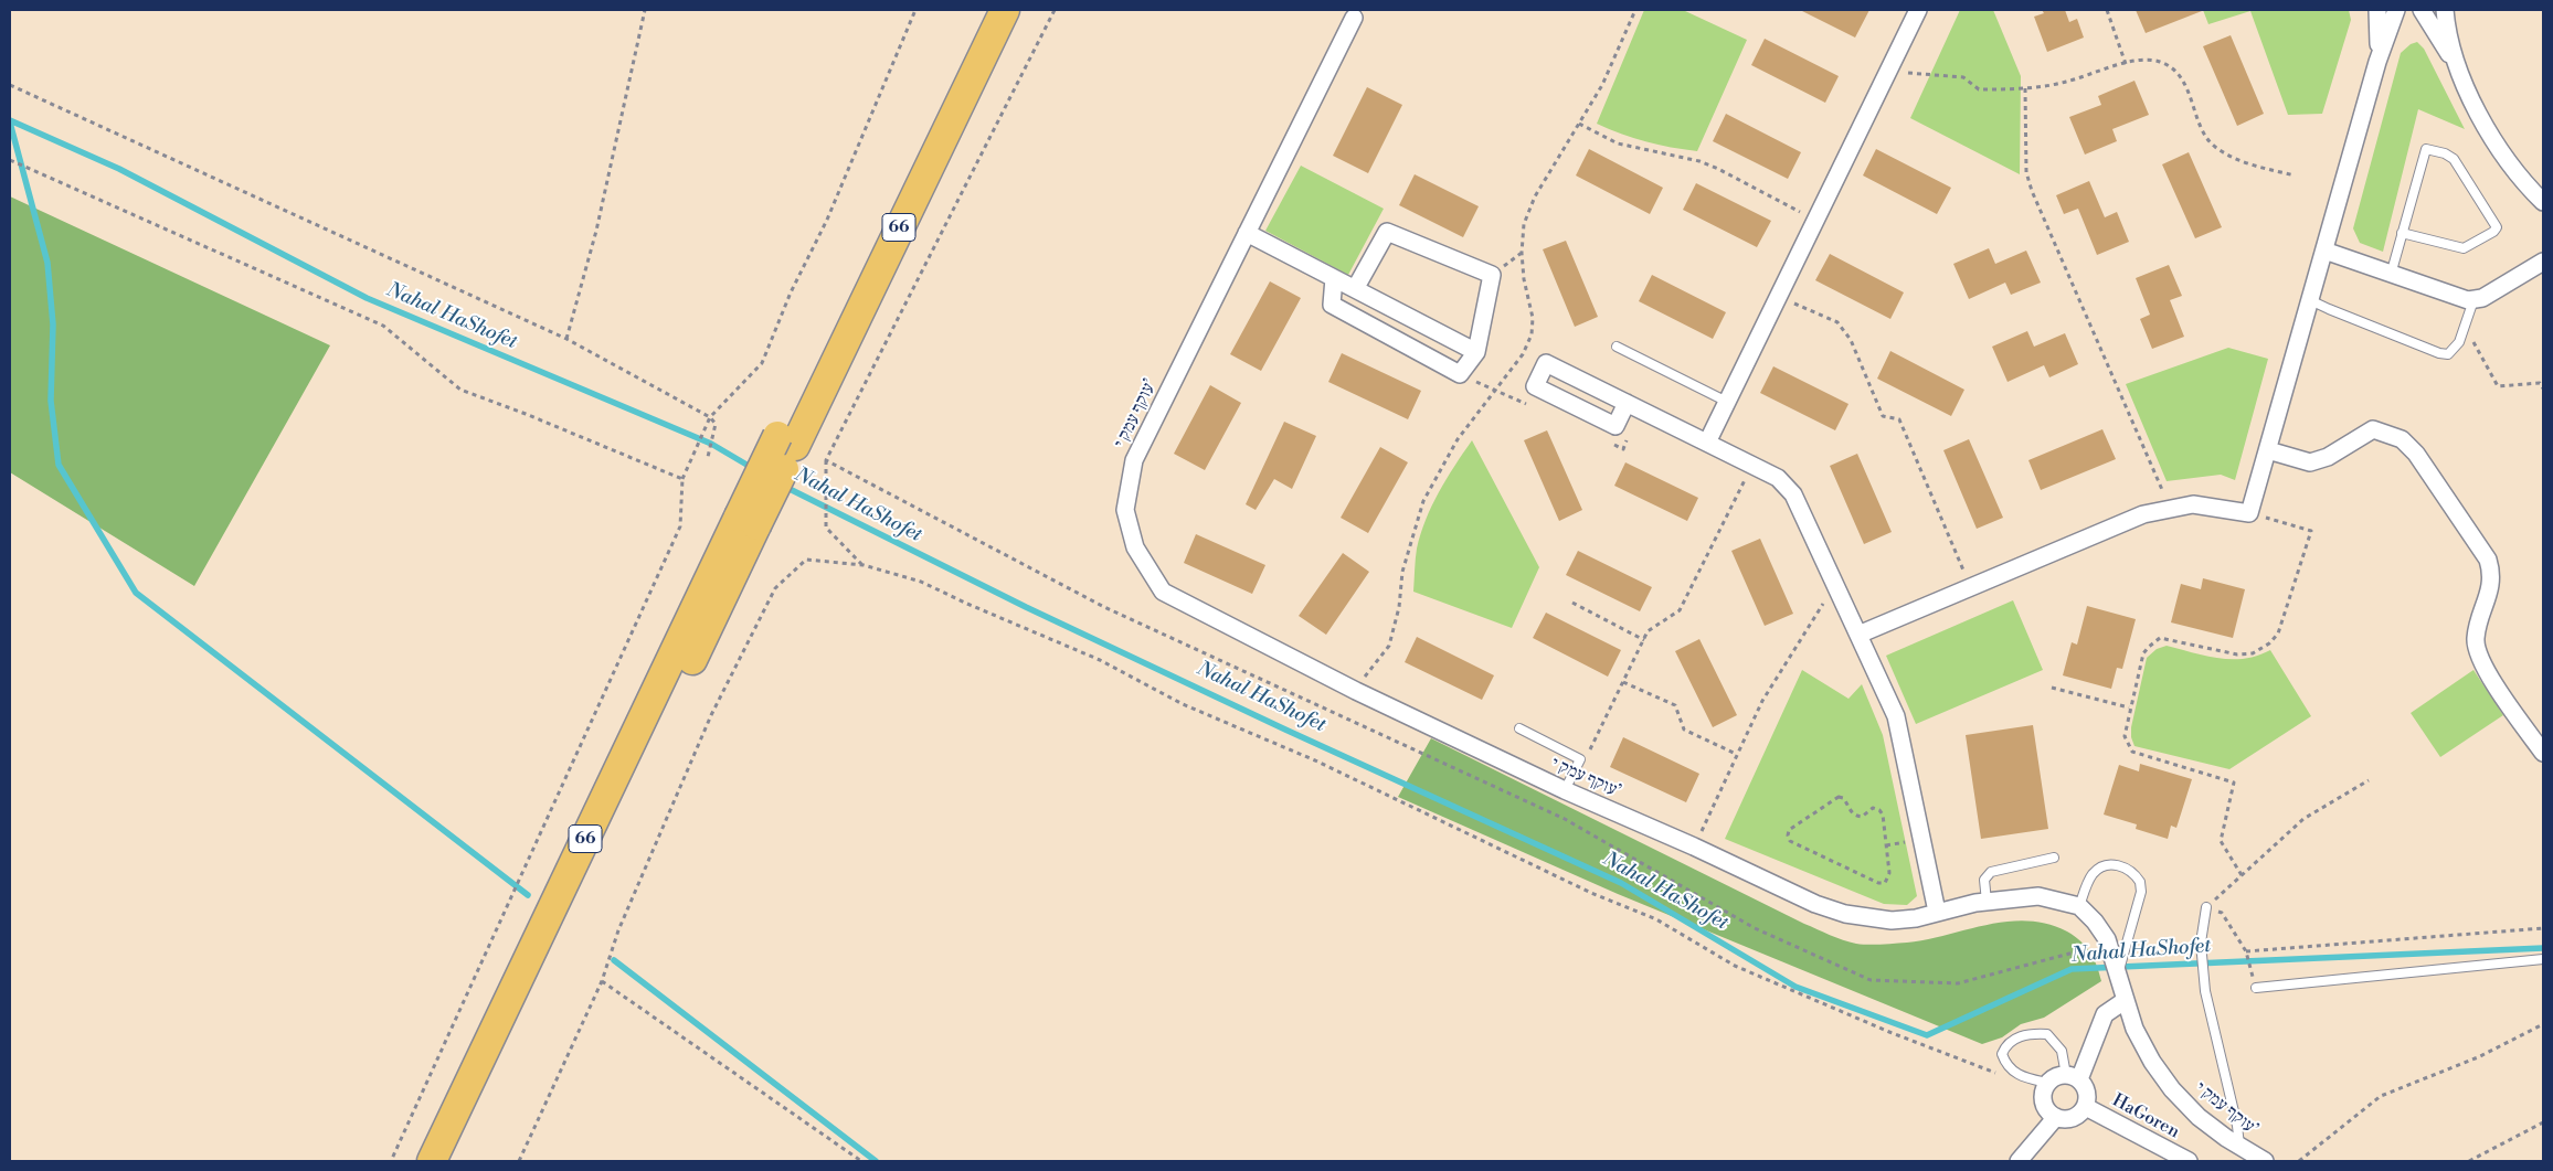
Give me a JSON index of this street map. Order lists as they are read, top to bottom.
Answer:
{
  "streets": {
    "highway": ["66"],
    "street": ["עוקף עמק י’", "HaGoren"]
  },
  "water": ["Nahal HaShofet"]
}
